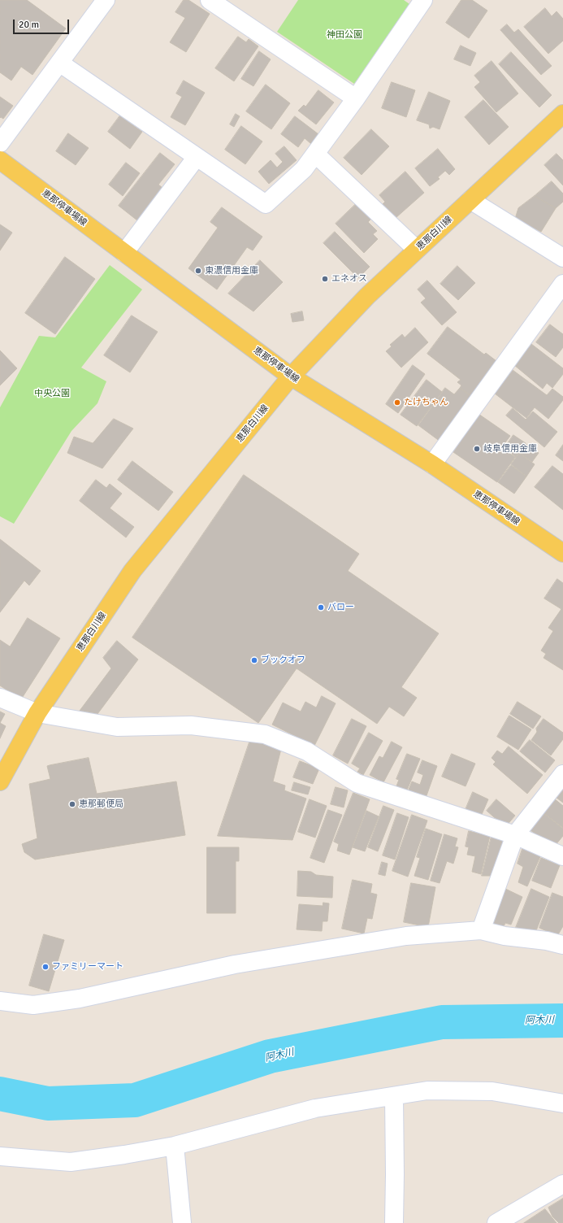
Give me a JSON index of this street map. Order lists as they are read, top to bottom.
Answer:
{
  "streets": {
    "main road": ["恵那停車場線", "恵那白川線"]
  },
  "crossings": [
    ["恵那停車場線", "恵那白川線"]
  ],
  "water": ["阿木川"],
  "parks": ["神田公園", "中央公園"],
  "places": [
    "東濃信用金庫",
    "エネオス",
    "たけちゃん",
    "岐阜信用金庫",
    "バロー",
    "ブックオフ",
    "恵那郵便局",
    "ファミリーマート"
  ],
  "scale_bar": "20 m"
}
